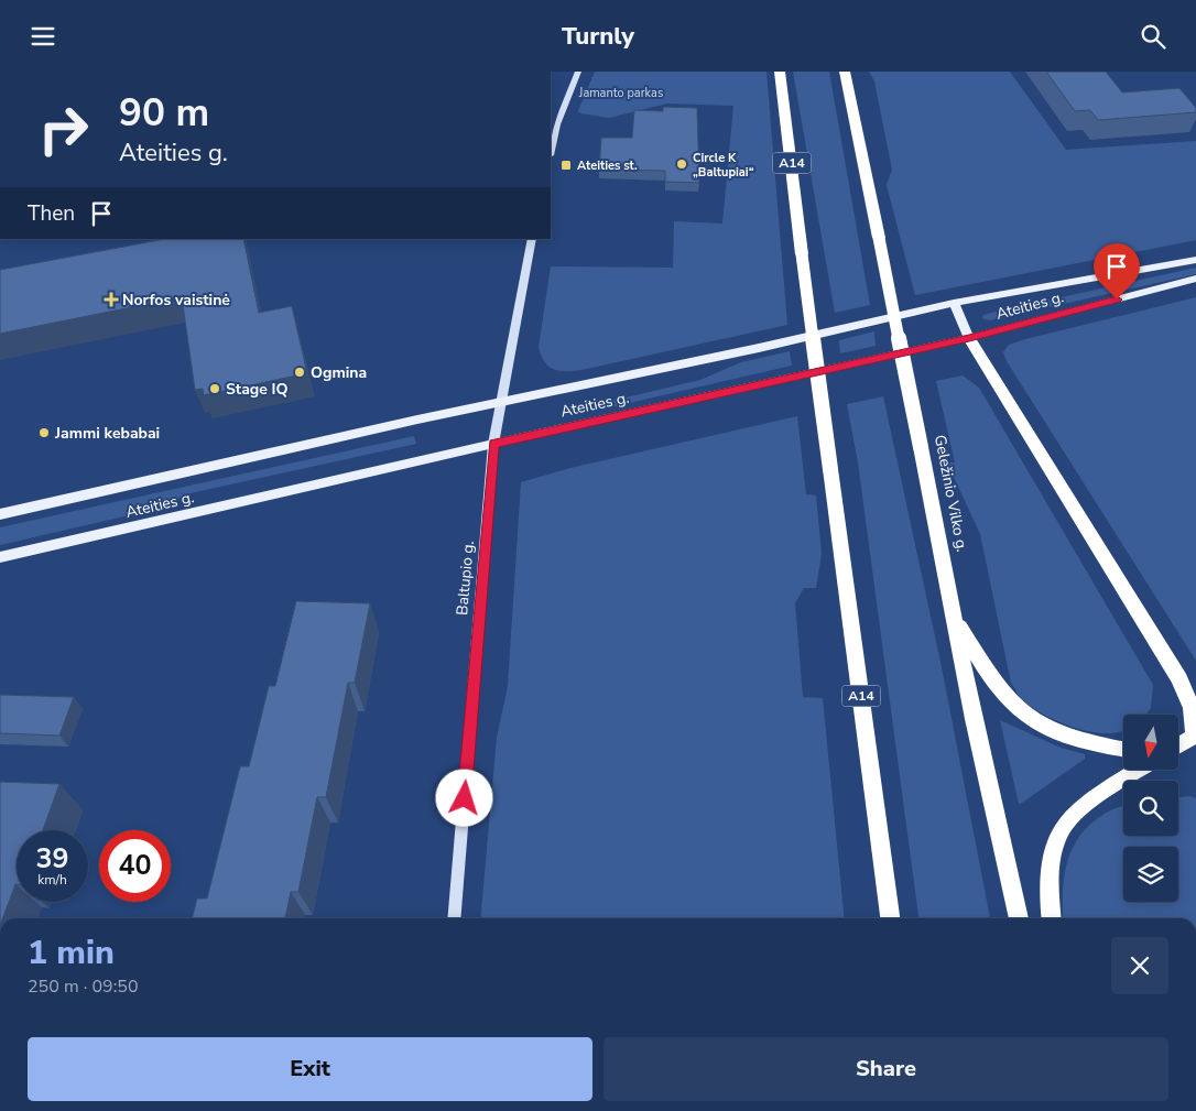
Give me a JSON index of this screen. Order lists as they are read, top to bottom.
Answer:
{
  "streets": {
    "highway": ["A14", "Geležinio Vilko g."],
    "main road": ["Ateities g."],
    "street": ["Baltupio g."]
  },
  "crossings": [
    ["Ateities g.", "Baltupio g."]
  ],
  "parks": ["Jamanto parkas"],
  "places": {
    "other": [
      "Circle K „Baltupiai“",
      "Ogmina",
      "Stage IQ",
      "Jammi kebabai"
    ],
    "transit": ["Ateities st."],
    "health": ["Norfos vaistinė"]
  },
  "north": "bottom",
  "page": {
    "header": "Turnly",
    "turn": ["90 m", "Ateities g."],
    "then": "Then",
    "speed": "39 km/h",
    "limit": "40",
    "heading": ["1 min", "250 m · 09:50"],
    "buttons": ["Exit", "Share"]
  }
}
